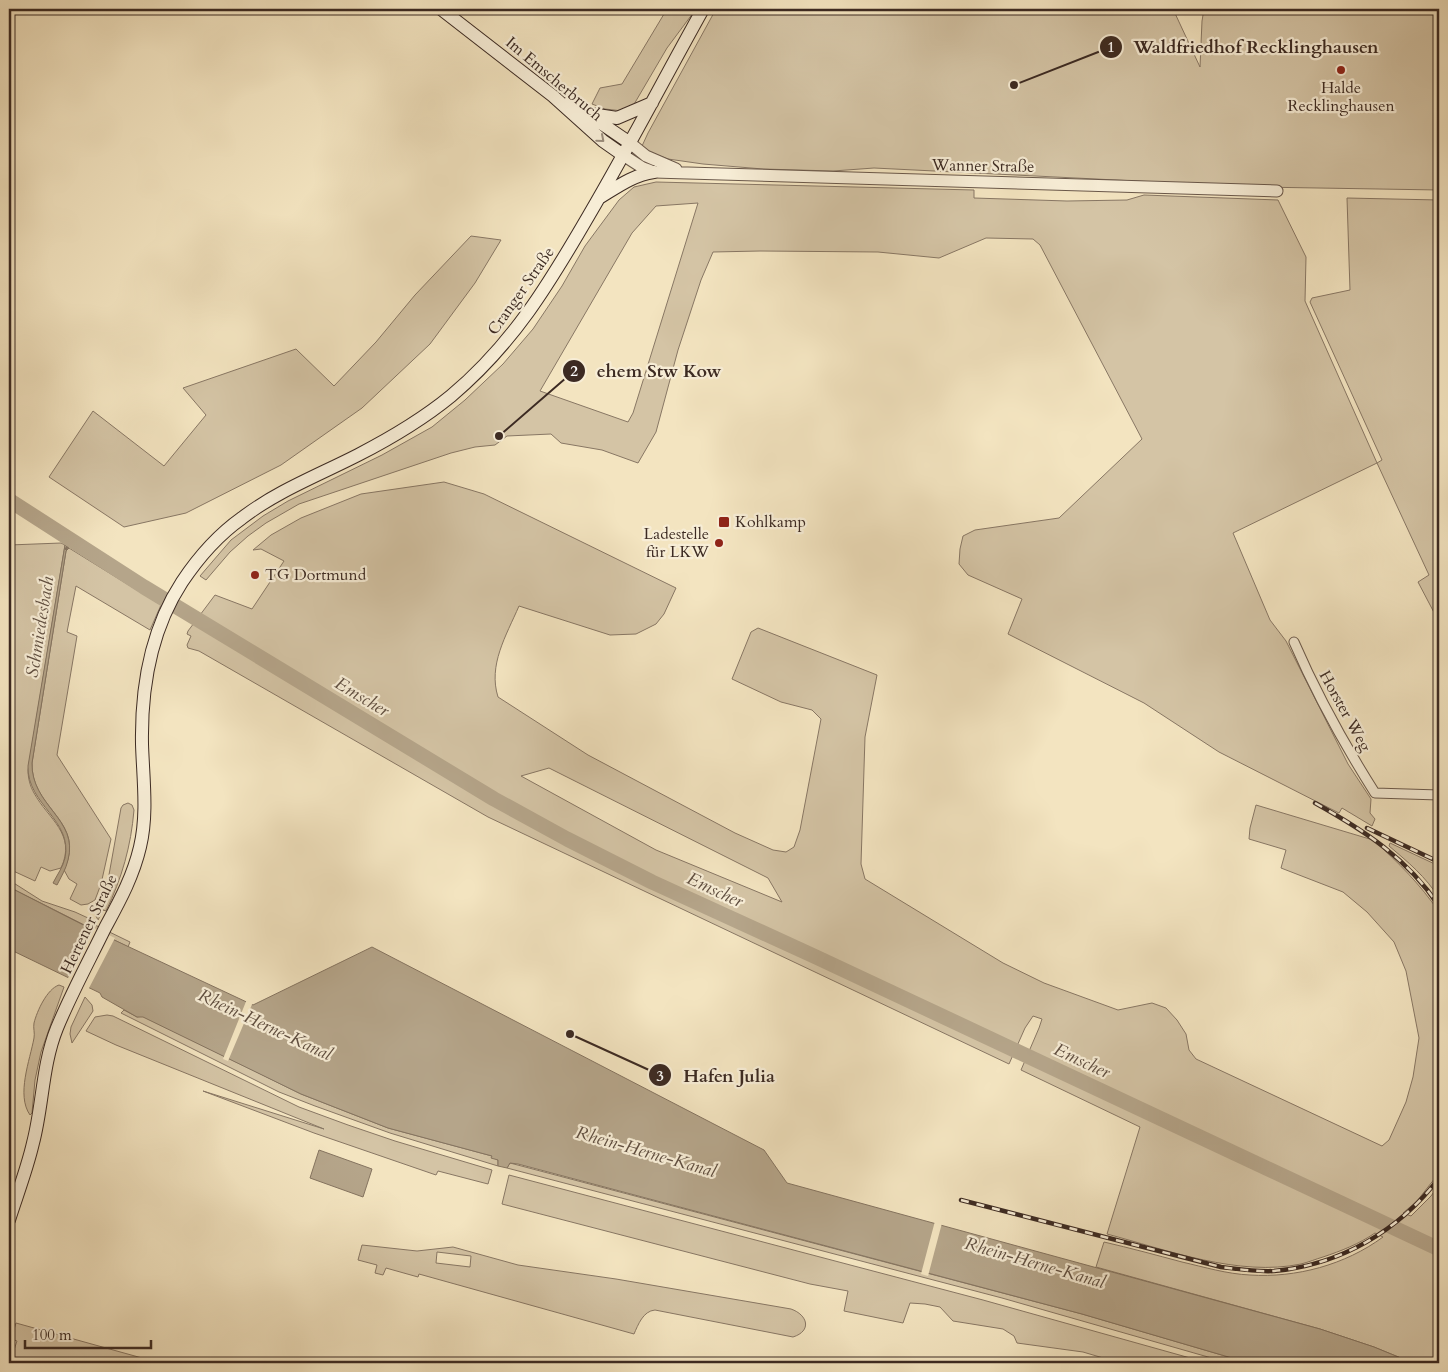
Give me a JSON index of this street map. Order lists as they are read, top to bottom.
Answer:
{
  "streets": {
    "main road": ["Im Emscherbruch", "Cranger Straße", "Hertener Straße"],
    "street": ["Wanner Straße", "Horster Weg"]
  },
  "crossings": [
    ["Im Emscherbruch", "Wanner Straße"],
    ["Im Emscherbruch", "Cranger Straße"],
    ["Wanner Straße", "Cranger Straße"],
    ["Cranger Straße", "Hertener Straße"]
  ],
  "water": ["Schmiedesbach", "Emscher", "Rhein-Herne-Kanal"],
  "places": {
    "other": [
      "Halde Recklinghausen",
      "Waldfriedhof Recklinghausen",
      "ehem Stw Kow",
      "Ladestelle für LKW",
      "TG Dortmund",
      "Hafen Julia"
    ],
    "transit": ["Kohlkamp"]
  },
  "scale_bar": "100 m"
}
